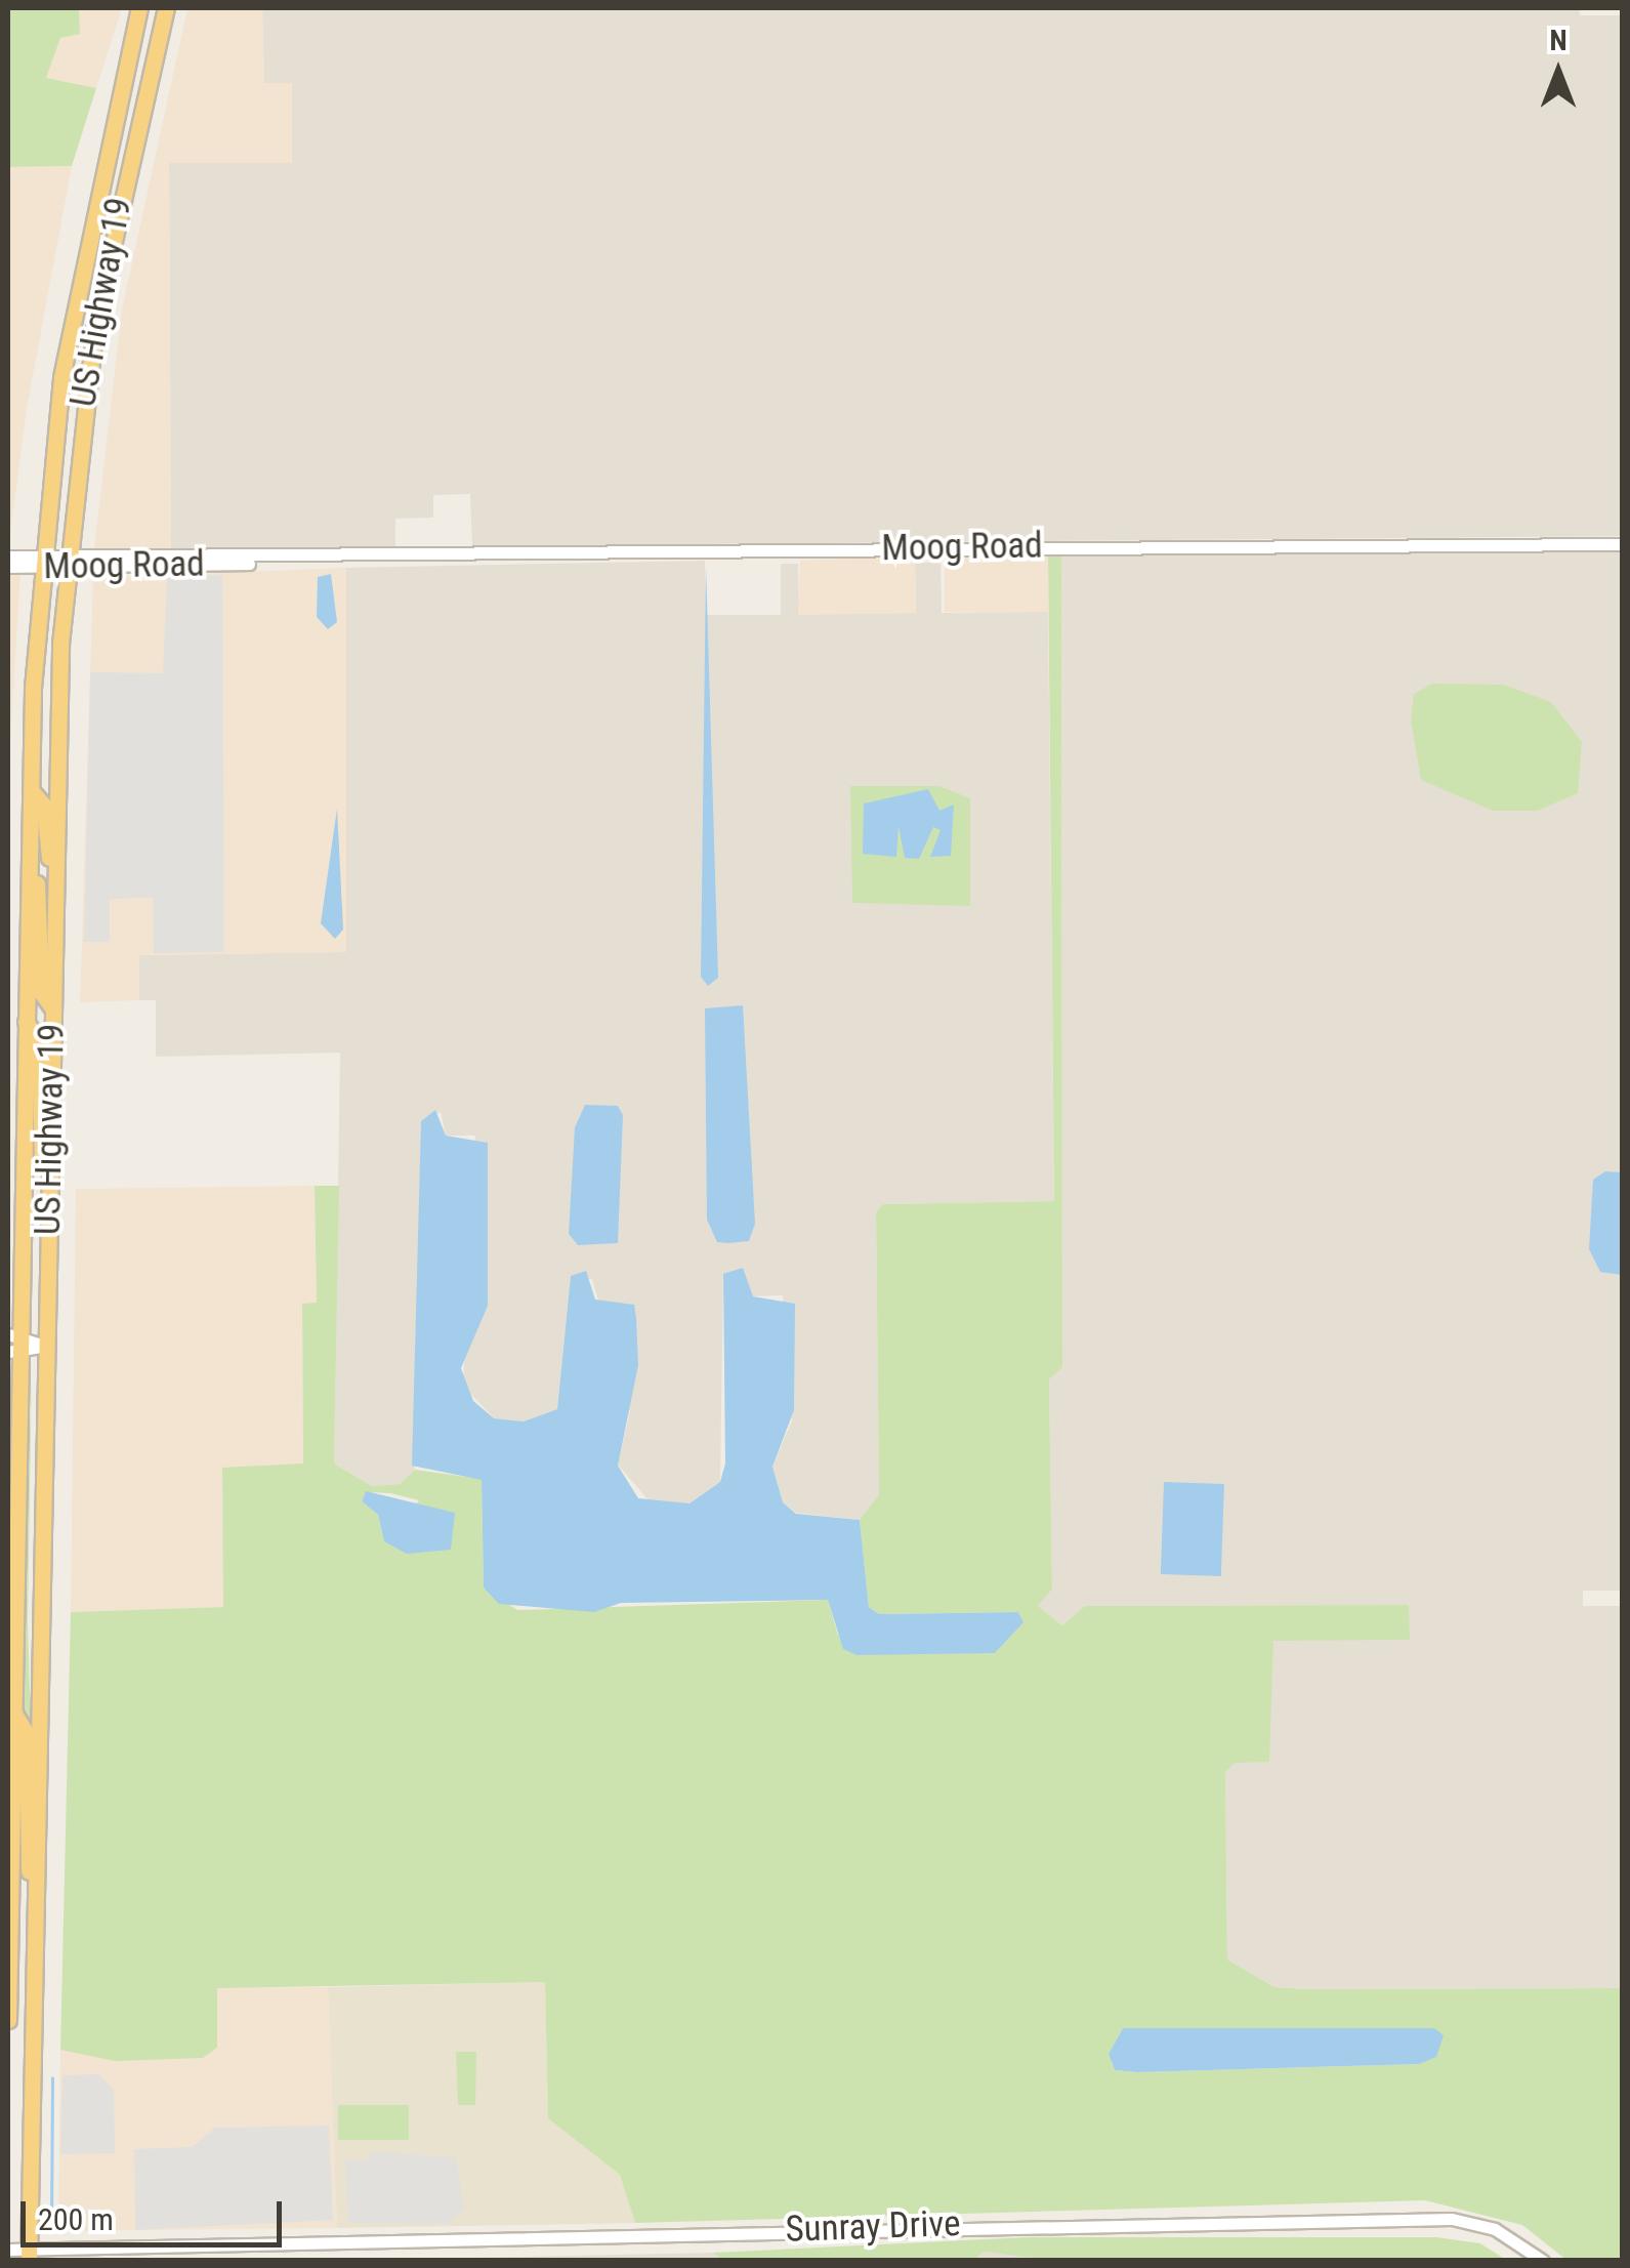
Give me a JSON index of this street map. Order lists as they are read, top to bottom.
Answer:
{
  "streets": {
    "highway": ["US Highway 19"],
    "street": ["Moog Road", "Sunray Drive"]
  },
  "crossings": [
    ["US Highway 19", "Moog Road"],
    ["US Highway 19", "Sunray Drive"]
  ],
  "scale_bar": "200 m",
  "north": "top"
}
